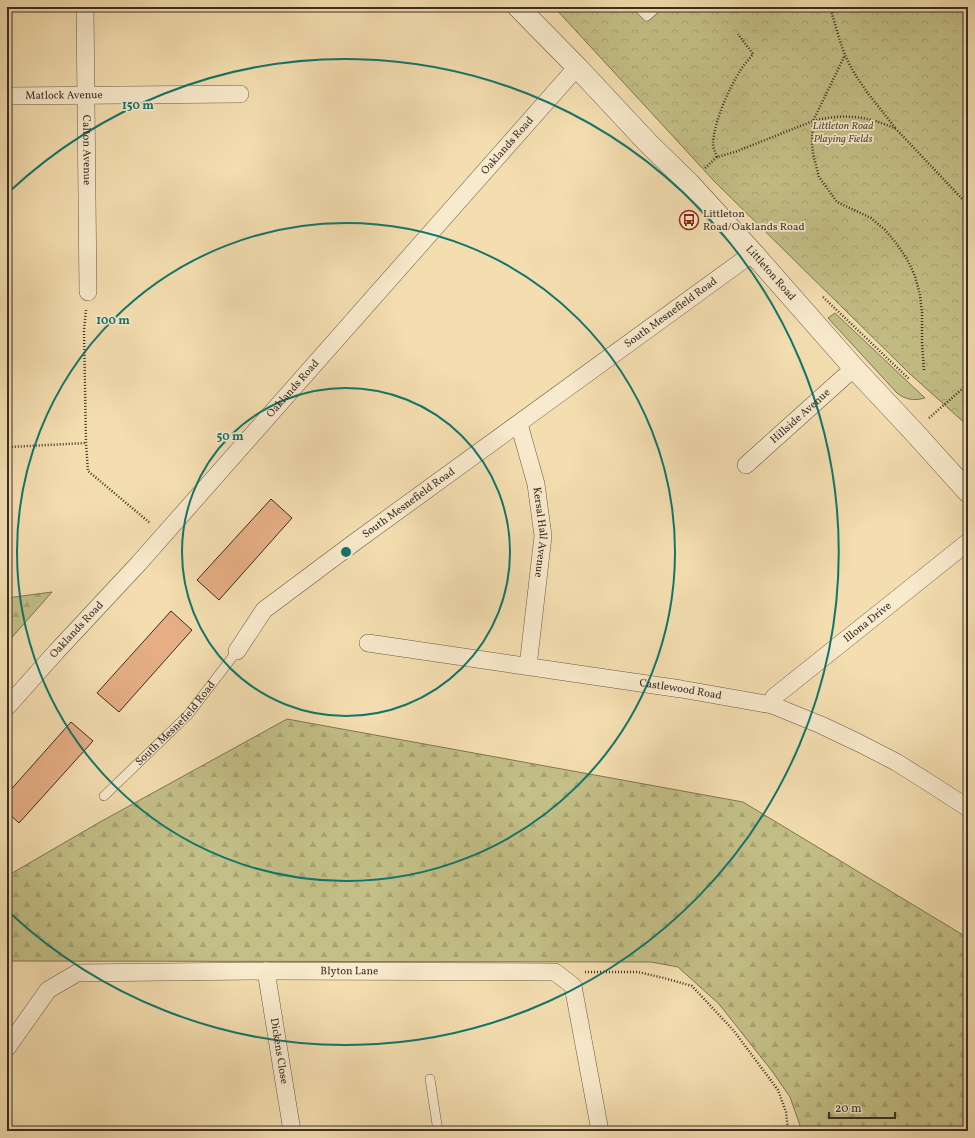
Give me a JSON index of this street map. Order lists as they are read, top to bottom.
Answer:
{
  "streets": {
    "street": [
      "Matlock Avenue",
      "Oaklands Road",
      "Calton Avenue",
      "Littleton Road",
      "South Mesnefield Road",
      "Hillside Avenue",
      "Kersal Hall Avenue",
      "Illona Drive",
      "Castlewood Road",
      "Blyton Lane",
      "Dickens Close"
    ]
  },
  "crossings": [
    ["Matlock Avenue", "Calton Avenue"],
    ["Oaklands Road", "Littleton Road"],
    ["Littleton Road", "South Mesnefield Road"],
    ["Littleton Road", "Hillside Avenue"],
    ["South Mesnefield Road", "Kersal Hall Avenue"],
    ["Kersal Hall Avenue", "Castlewood Road"],
    ["Illona Drive", "Castlewood Road"],
    ["Blyton Lane", "Dickens Close"]
  ],
  "parks": ["Littleton Road Playing Fields"],
  "places": {
    "bus stop": ["Littleton Road/Oaklands Road"]
  },
  "scale_bar": "20 m",
  "rings": ["150 m", "100 m", "50 m"]
}
